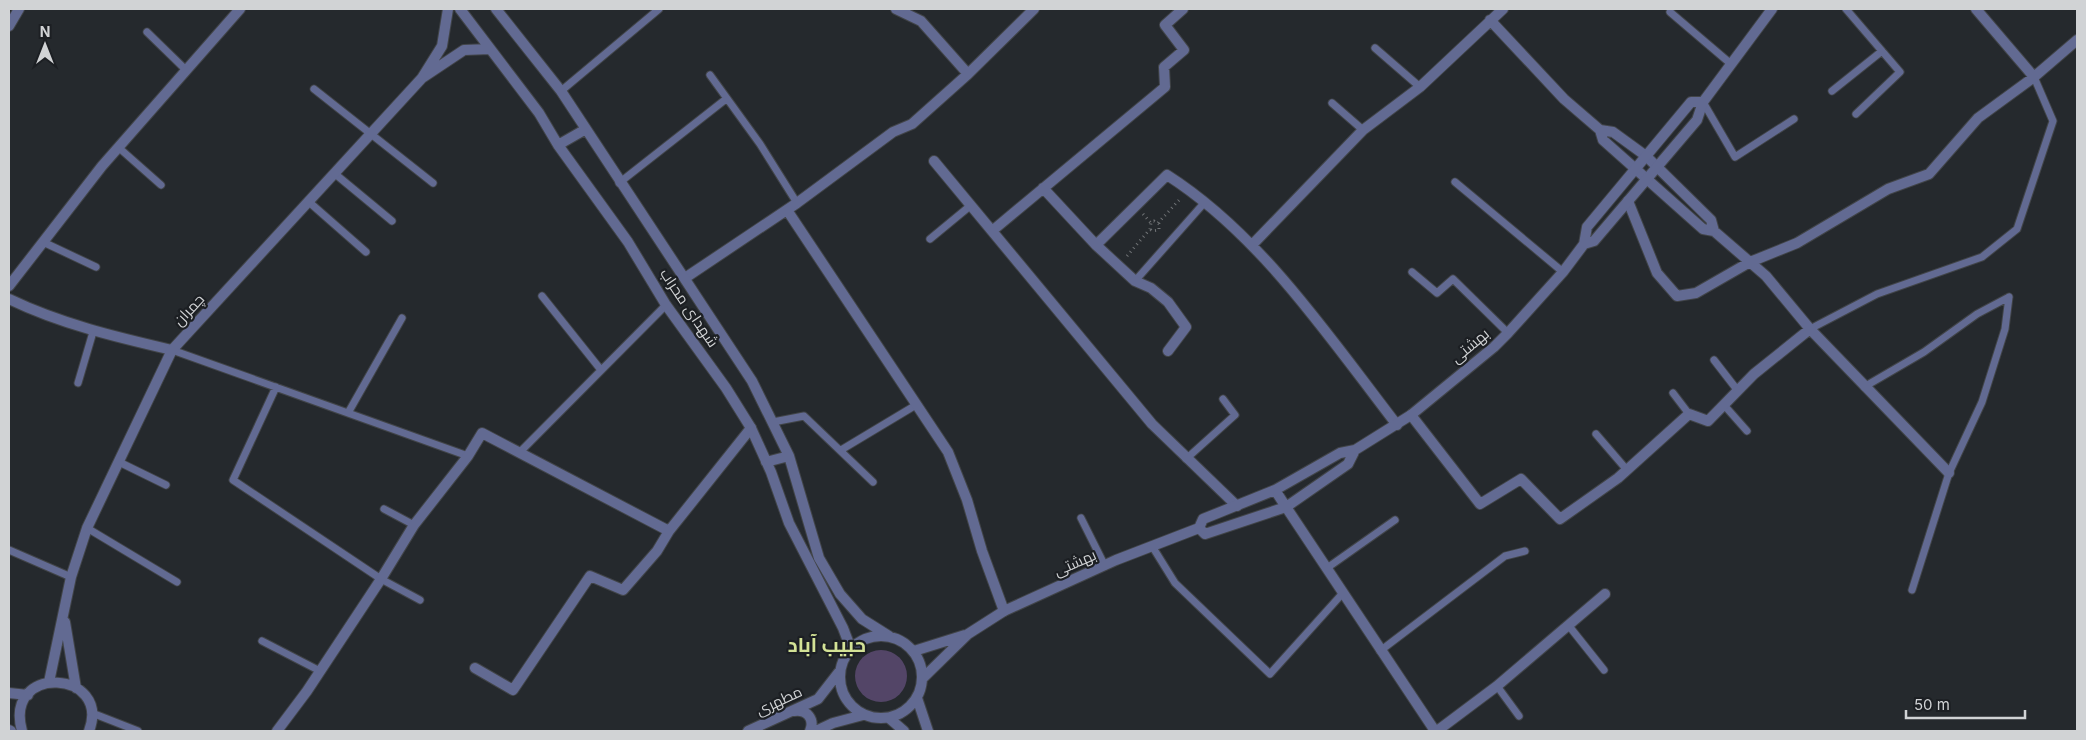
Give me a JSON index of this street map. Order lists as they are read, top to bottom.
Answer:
{
  "streets": {
    "street": [
      "شهدای محراب",
      "چمران",
      "بهشتی",
      "مطهری"
    ]
  },
  "crossings": [
    ["شهدای محراب", "مطهری"]
  ],
  "districts": ["حبیب آباد"],
  "scale_bar": "50 m",
  "north": "top"
}
